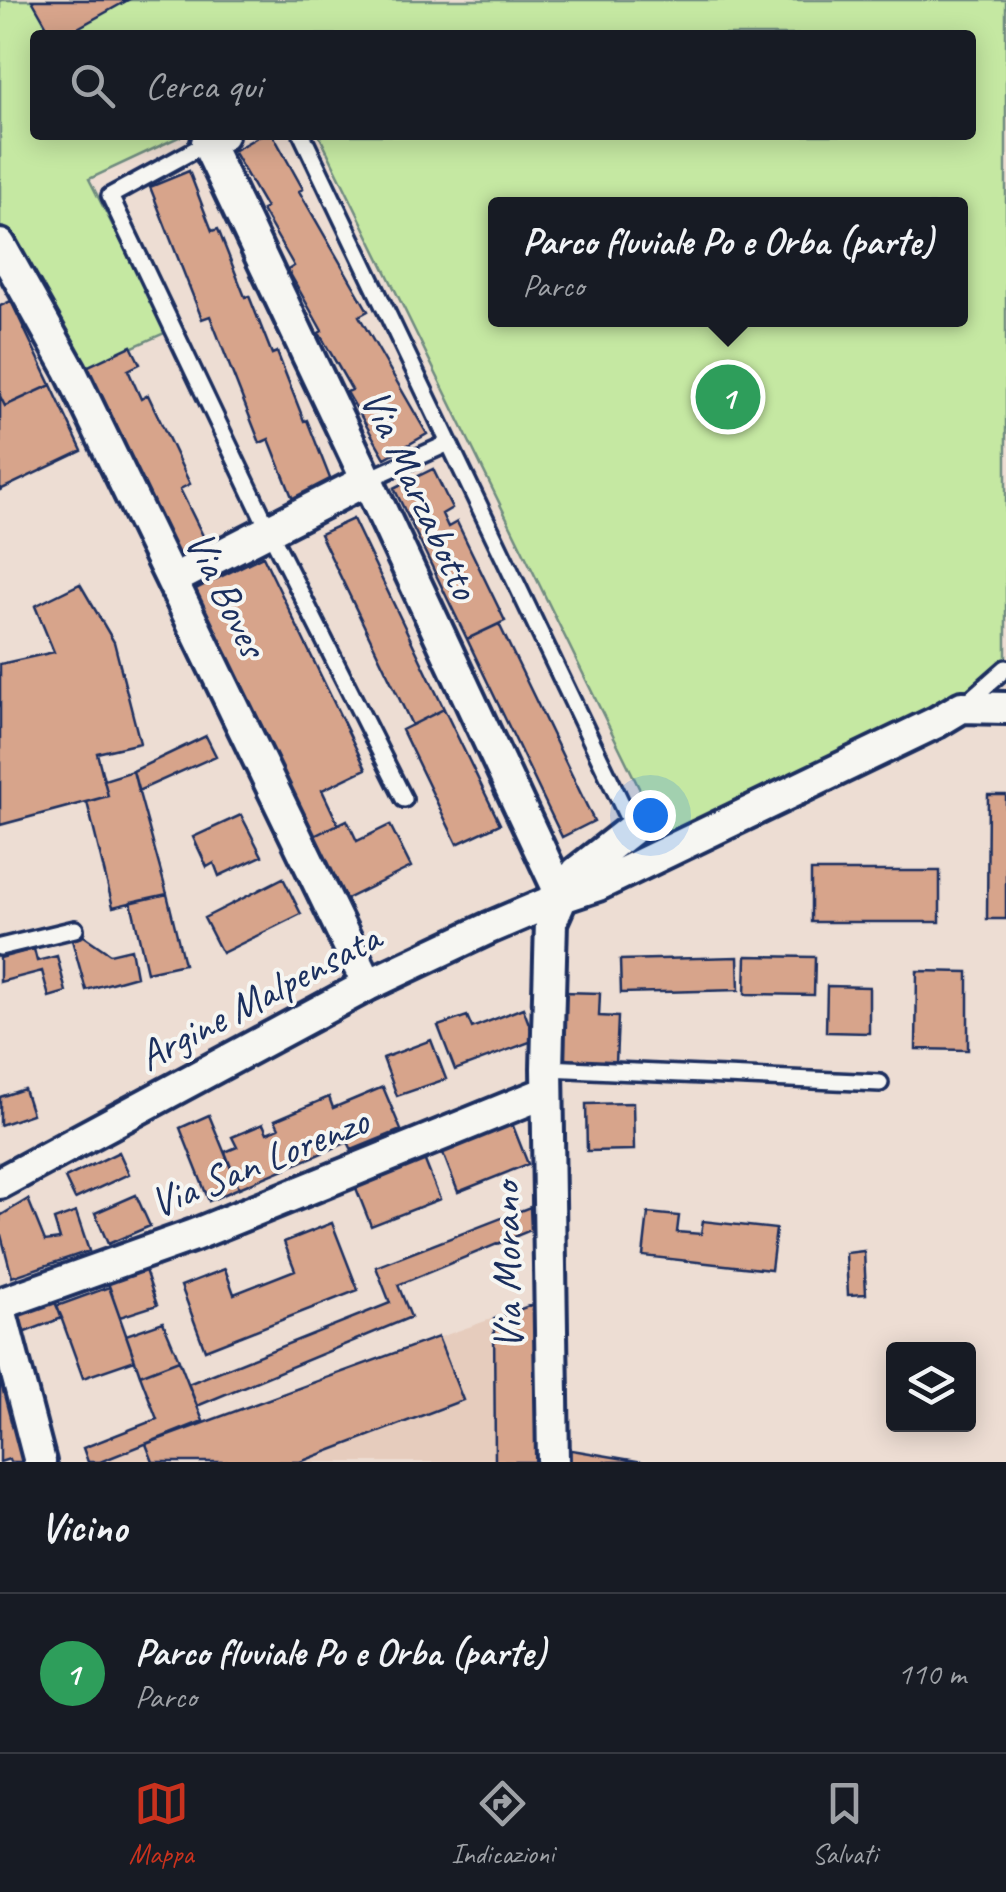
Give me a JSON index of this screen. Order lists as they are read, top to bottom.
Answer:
{
  "streets": {
    "street": [
      "Via Marzabotto",
      "Via Boves",
      "Argine Malpensata",
      "Via San Lorenzo",
      "Via Morano"
    ]
  },
  "crossings": [
    ["Via Marzabotto", "Argine Malpensata"],
    ["Via Marzabotto", "Via Morano"],
    ["Via Boves", "Argine Malpensata"],
    ["Argine Malpensata", "Via Morano"],
    ["Via San Lorenzo", "Via Morano"]
  ],
  "page": {
    "search": "Cerca qui",
    "popup": ["Parco fluviale Po e Orba (parte)", "Parco"],
    "pins": "1",
    "heading": "Vicino",
    "list": [
      {
        "mark": "1",
        "name": "Parco fluviale Po e Orba (parte)",
        "note": "Parco",
        "value": "110 m"
      }
    ],
    "nav": ["Mappa", "Indicazioni", "Salvati"]
  }
}
